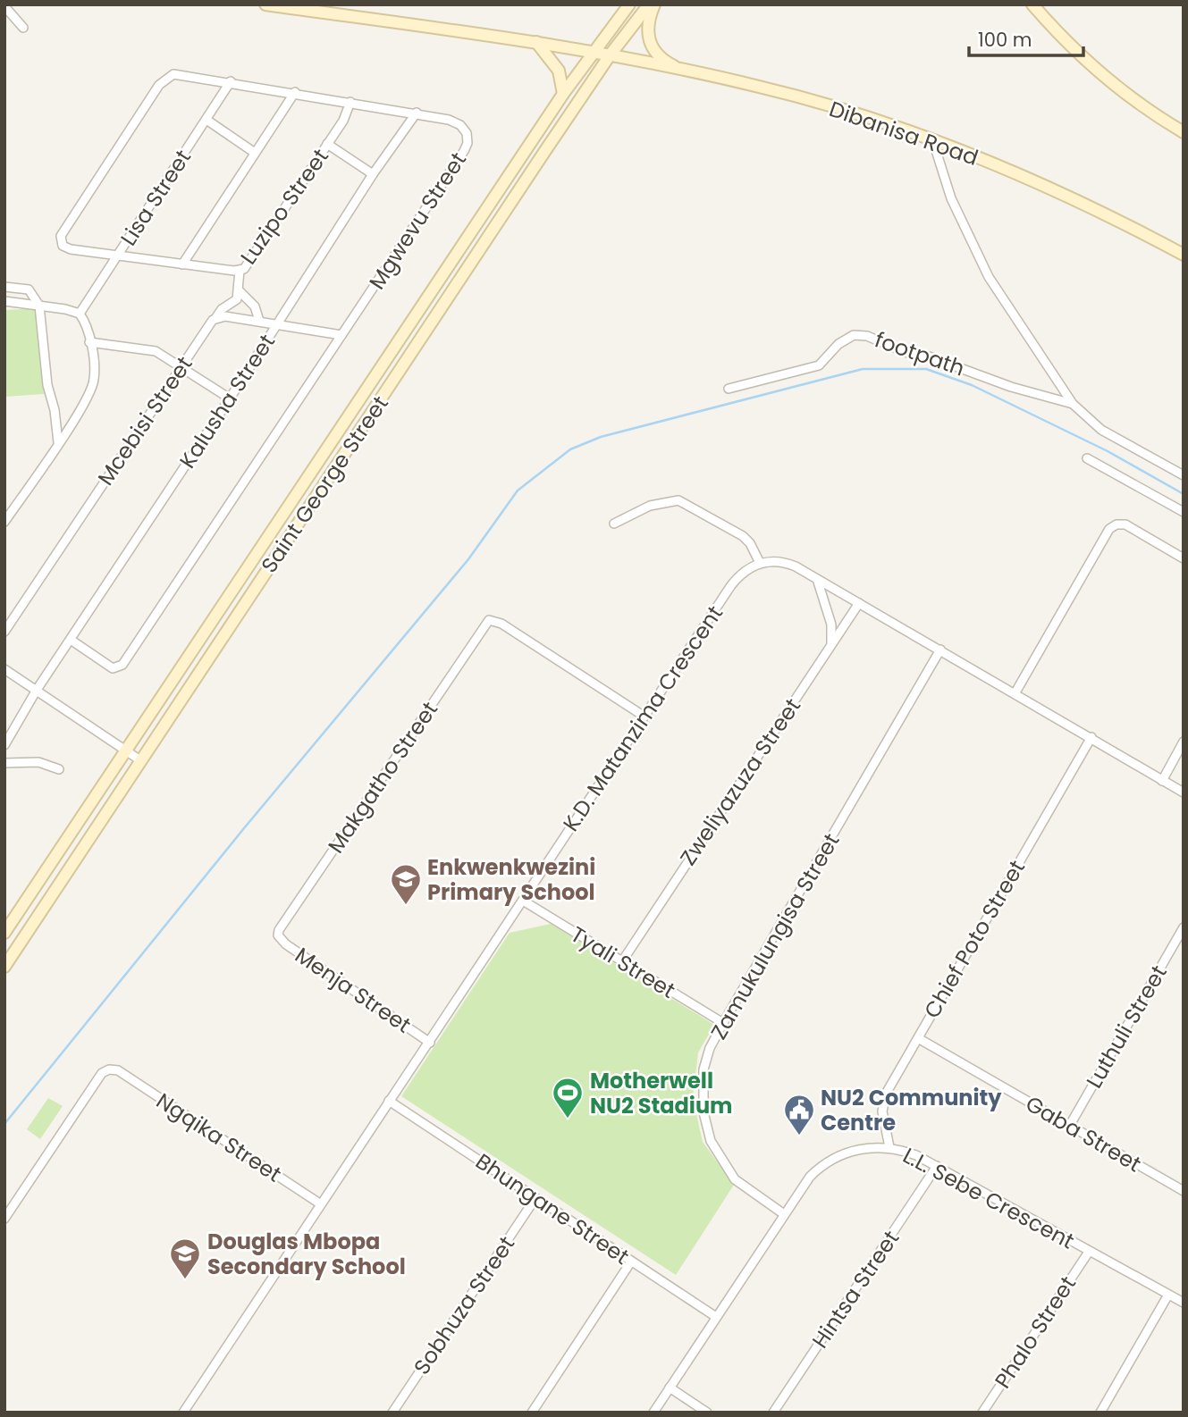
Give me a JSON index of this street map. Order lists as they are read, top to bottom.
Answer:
{
  "streets": {
    "main road": ["Dibanisa Road", "Saint George Street"],
    "street": [
      "Lisa Street",
      "Luzipo Street",
      "Mgwevu Street",
      "footpath",
      "Kalusha Street",
      "Mcebisi Street",
      "K.D. Matanzima Crescent",
      "Makgatho Street",
      "Zweliyazuza Street",
      "Zamukulungisa Street",
      "Chief Poto Street",
      "Tyali Street",
      "Menja Street",
      "Luthuli Street",
      "Gaba Street",
      "Ngqika Street",
      "L.L. Sebe Crescent",
      "Bhungane Street",
      "Hintsa Street",
      "Sobhuza Street",
      "Phalo Street"
    ]
  },
  "crossings": [
    ["Dibanisa Road", "Saint George Street"],
    ["Lisa Street", "Luzipo Street"],
    ["Lisa Street", "Mgwevu Street"],
    ["Luzipo Street", "Mgwevu Street"],
    ["Mgwevu Street", "Kalusha Street"],
    ["K.D. Matanzima Crescent", "Makgatho Street"],
    ["K.D. Matanzima Crescent", "Tyali Street"],
    ["K.D. Matanzima Crescent", "Menja Street"],
    ["K.D. Matanzima Crescent", "Ngqika Street"],
    ["K.D. Matanzima Crescent", "Bhungane Street"],
    ["Makgatho Street", "Menja Street"],
    ["Zweliyazuza Street", "Tyali Street"],
    ["Zamukulungisa Street", "Tyali Street"],
    ["Zamukulungisa Street", "L.L. Sebe Crescent"],
    ["Chief Poto Street", "Gaba Street"],
    ["Chief Poto Street", "L.L. Sebe Crescent"],
    ["Luthuli Street", "Gaba Street"],
    ["L.L. Sebe Crescent", "Bhungane Street"],
    ["L.L. Sebe Crescent", "Hintsa Street"],
    ["L.L. Sebe Crescent", "Phalo Street"],
    ["Bhungane Street", "Sobhuza Street"]
  ],
  "places": {
    "school or university": ["Enkwenkwezini Primary School", "Douglas Mbopa Secondary School"],
    "sports": ["Motherwell NU2 Stadium"],
    "public building": ["NU2 Community Centre"]
  },
  "scale_bar": "100 m"
}
